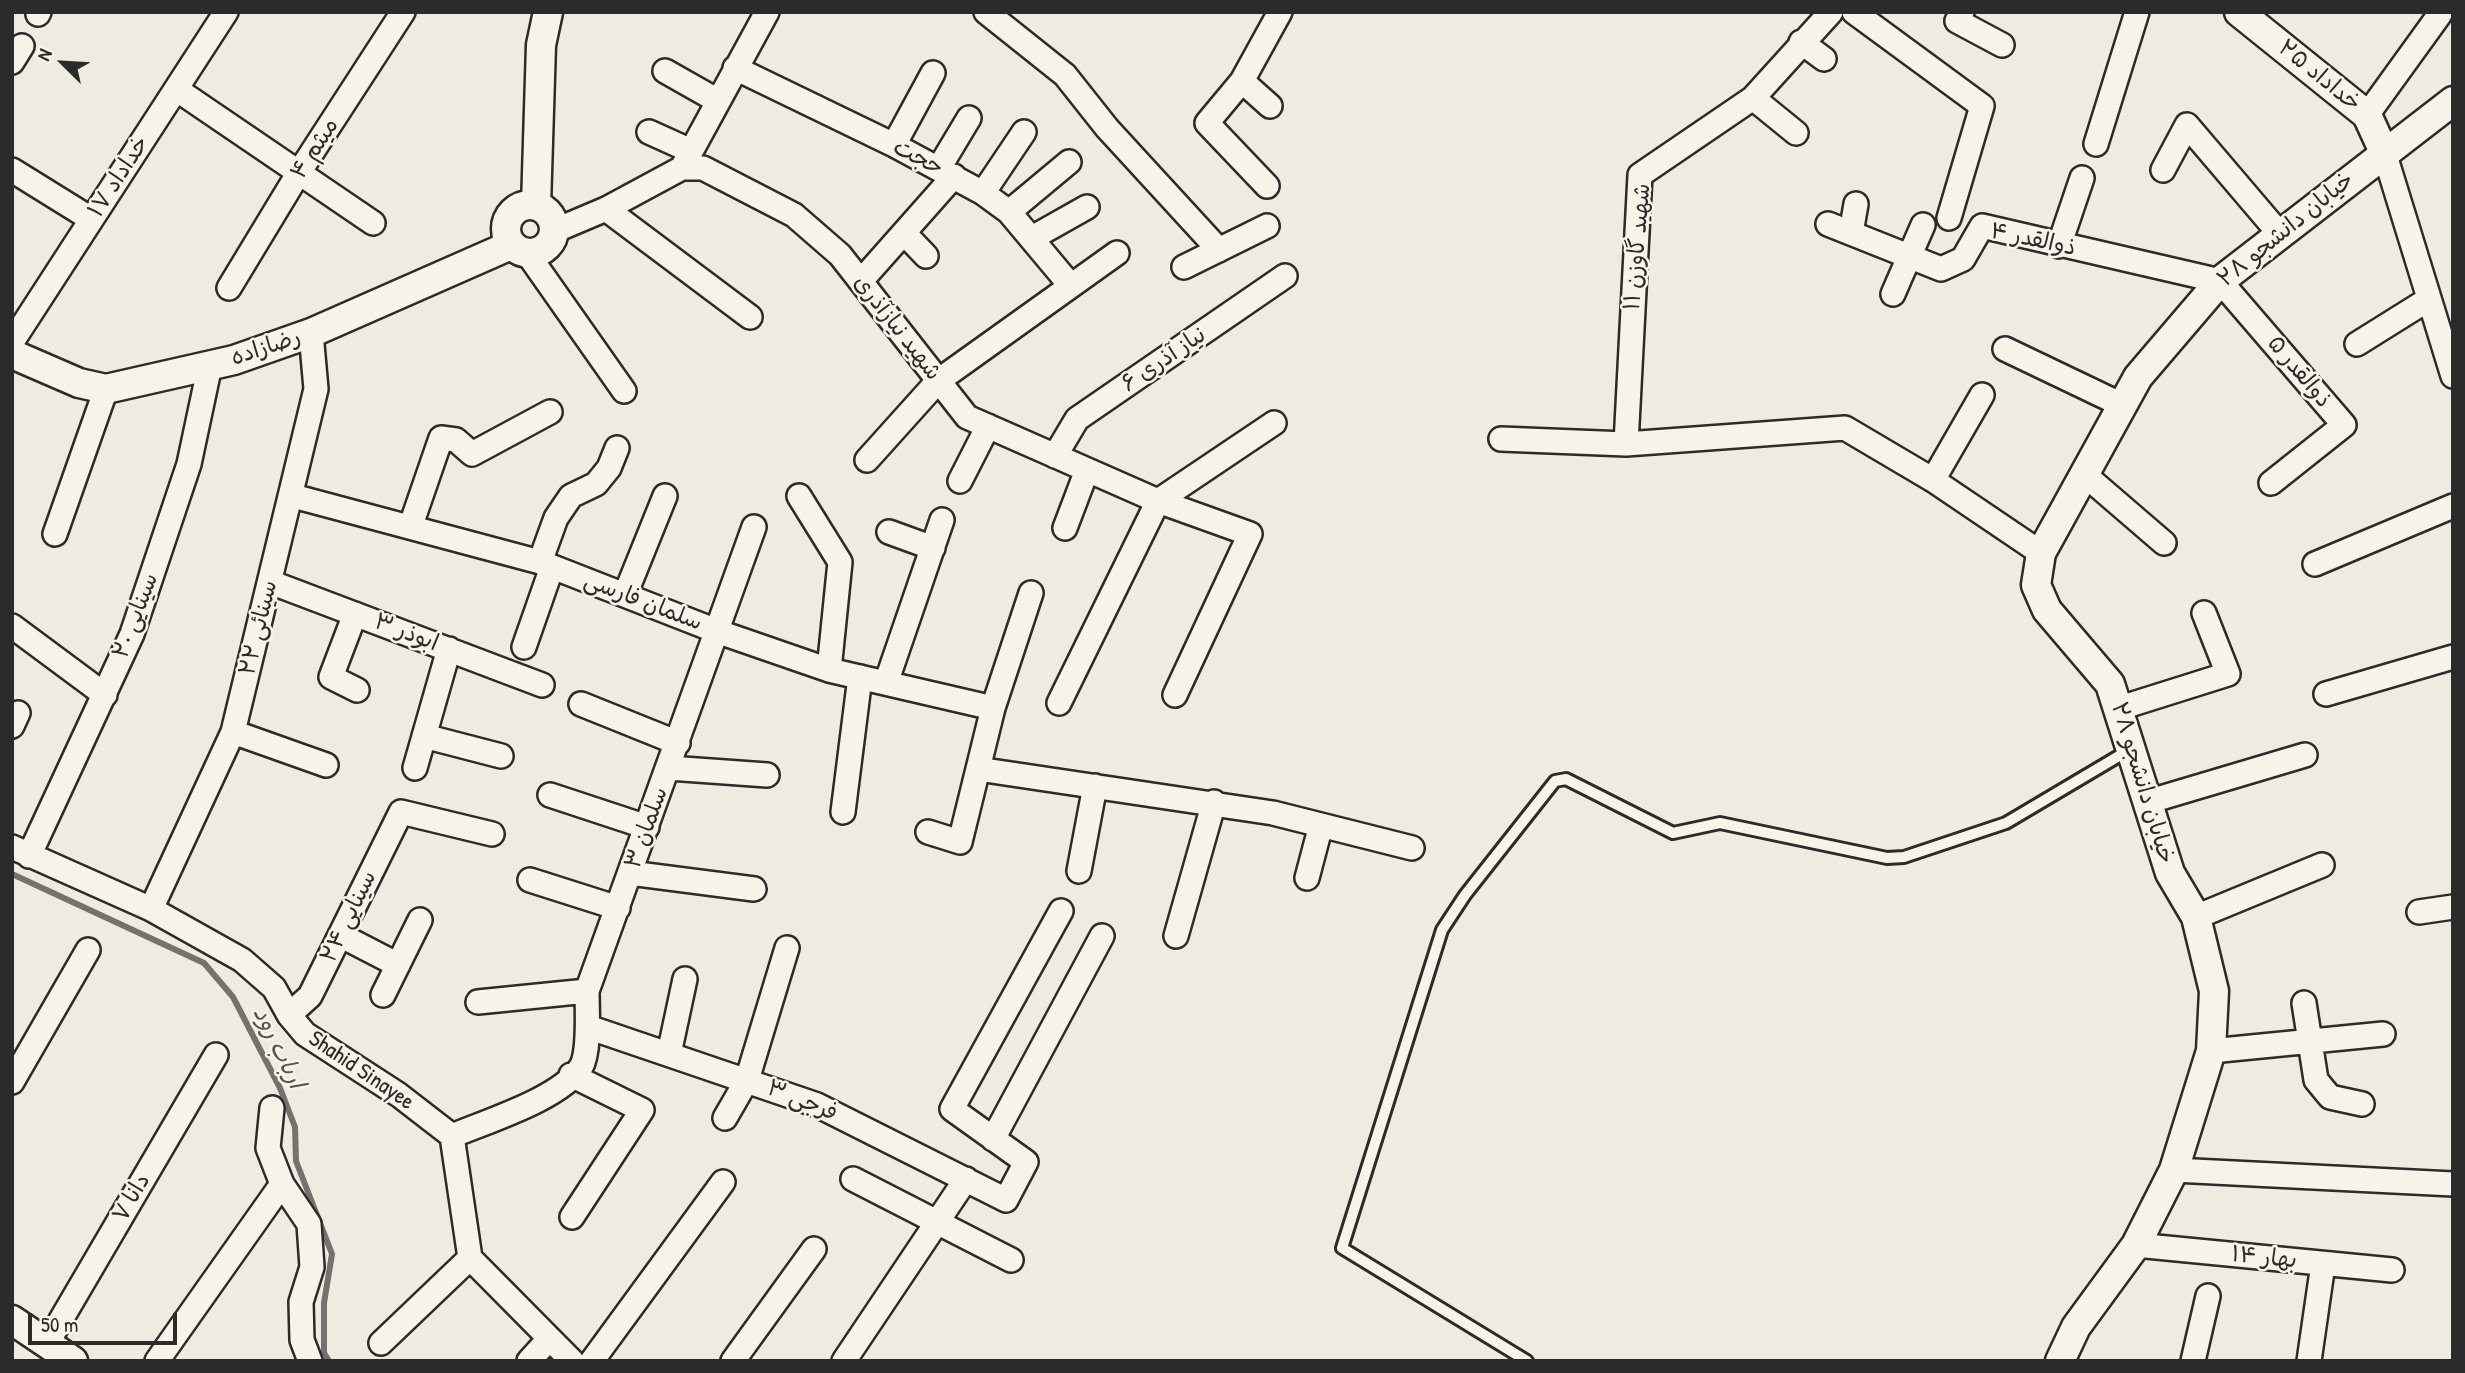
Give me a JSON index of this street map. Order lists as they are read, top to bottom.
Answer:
{
  "streets": {
    "street": [
      "خداداد ۲۵",
      "میثم ۴",
      "حجت",
      "خداداد ۱۷",
      "خیابان دانشجو ۲۸",
      "ذوالقدر ۴",
      "شهید گاوزن ۱۱",
      "شهید نیازآذری",
      "رضازاده",
      "نیاز آذری ۶",
      "ذوالقدر ۵",
      "سلمان فارسی",
      "سینایی ۲۰",
      "سینائی ۲۲",
      "ابوذر ۳",
      "سلمان ۳",
      "سینایی ۲۴",
      "Shahid Sinayee",
      "فرجی ۳",
      "دانا ۷",
      "بهار ۱۴"
    ]
  },
  "crossings": [
    ["خداداد ۲۵", "خیابان دانشجو ۲۸"],
    ["خیابان دانشجو ۲۸", "ذوالقدر ۴"],
    ["خیابان دانشجو ۲۸", "ذوالقدر ۵"],
    ["خیابان دانشجو ۲۸", "بهار ۱۴"],
    ["ذوالقدر ۴", "ذوالقدر ۵"],
    ["شهید نیازآذری", "نیاز آذری ۶"],
    ["رضازاده", "سینایی ۲۰"],
    ["رضازاده", "سینائی ۲۲"],
    ["سلمان فارسی", "سینائی ۲۲"],
    ["سلمان فارسی", "سلمان ۳"],
    ["سینایی ۲۰", "Shahid Sinayee"],
    ["سینائی ۲۲", "ابوذر ۳"],
    ["سینائی ۲۲", "Shahid Sinayee"],
    ["سلمان ۳", "فرجی ۳"],
    ["سینایی ۲۴", "Shahid Sinayee"]
  ],
  "water": ["ارباب رود"],
  "scale_bar": "50 m",
  "north": "top left"
}
